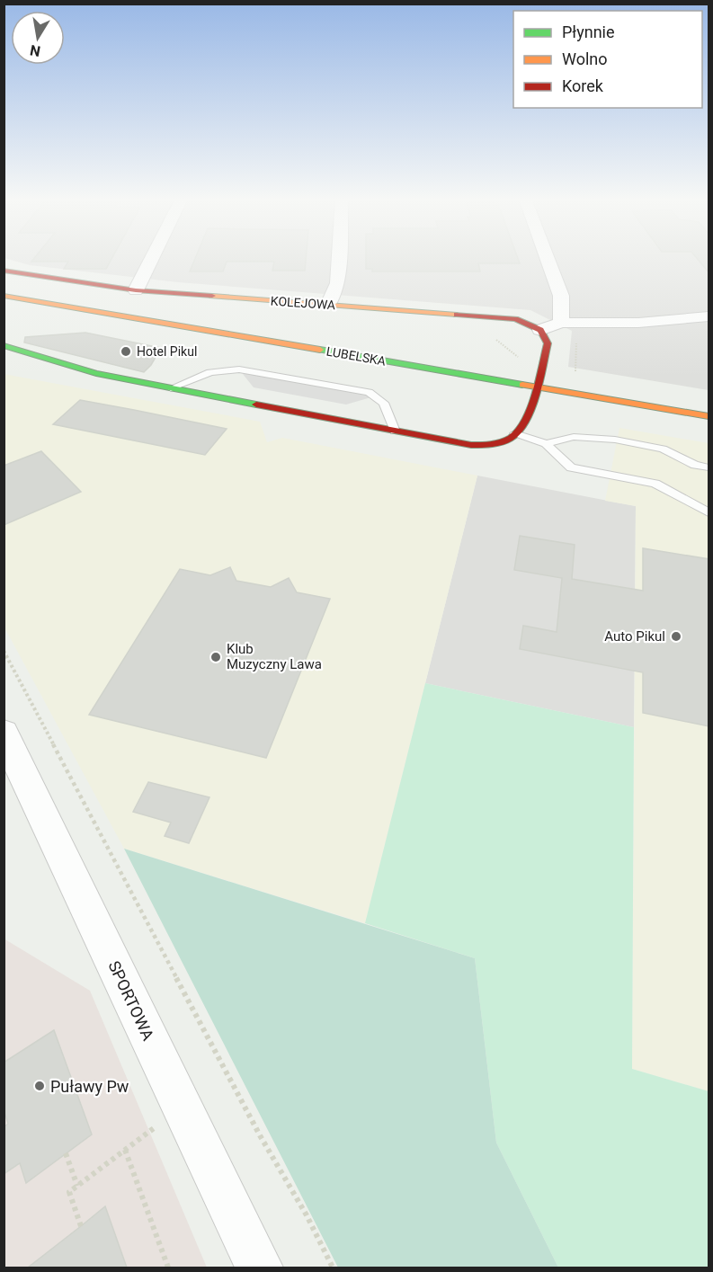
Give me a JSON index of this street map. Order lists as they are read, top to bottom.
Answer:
{
  "streets": {
    "street": ["KOLEJOWA", "LUBELSKA", "SPORTOWA"]
  },
  "places": [
    "Hotel Pikul",
    "Auto Pikul",
    "Klub Muzyczny Lawa",
    "Puławy Pw"
  ],
  "legend": ["Płynnie", "Wolno", "Korek"],
  "north": "bottom"
}
